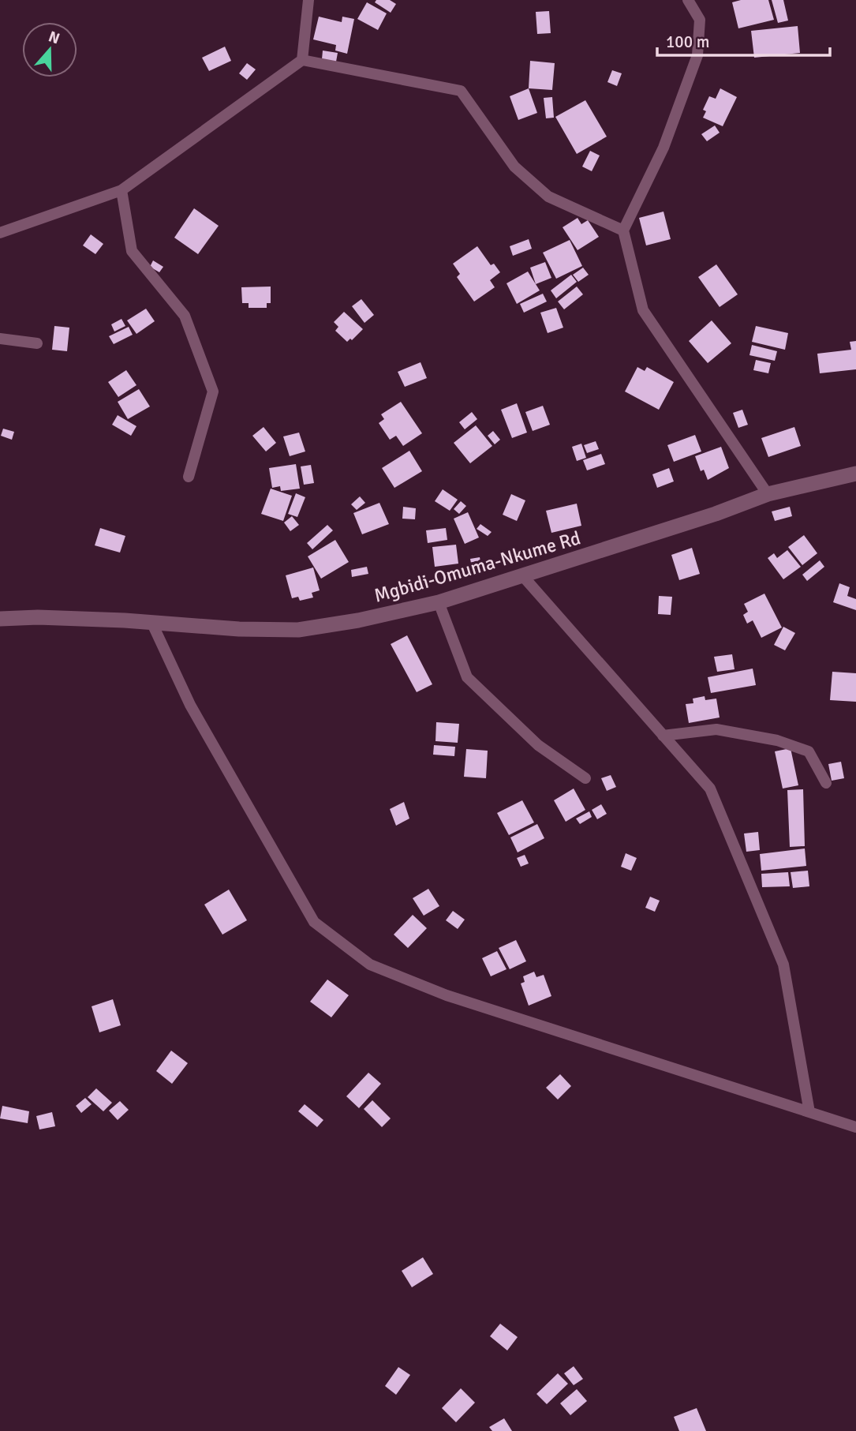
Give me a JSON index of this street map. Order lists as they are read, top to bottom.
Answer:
{
  "streets": {
    "street": ["Mgbidi-Omuma-Nkume Rd"]
  },
  "scale_bar": "100 m",
  "north": "top"
}
